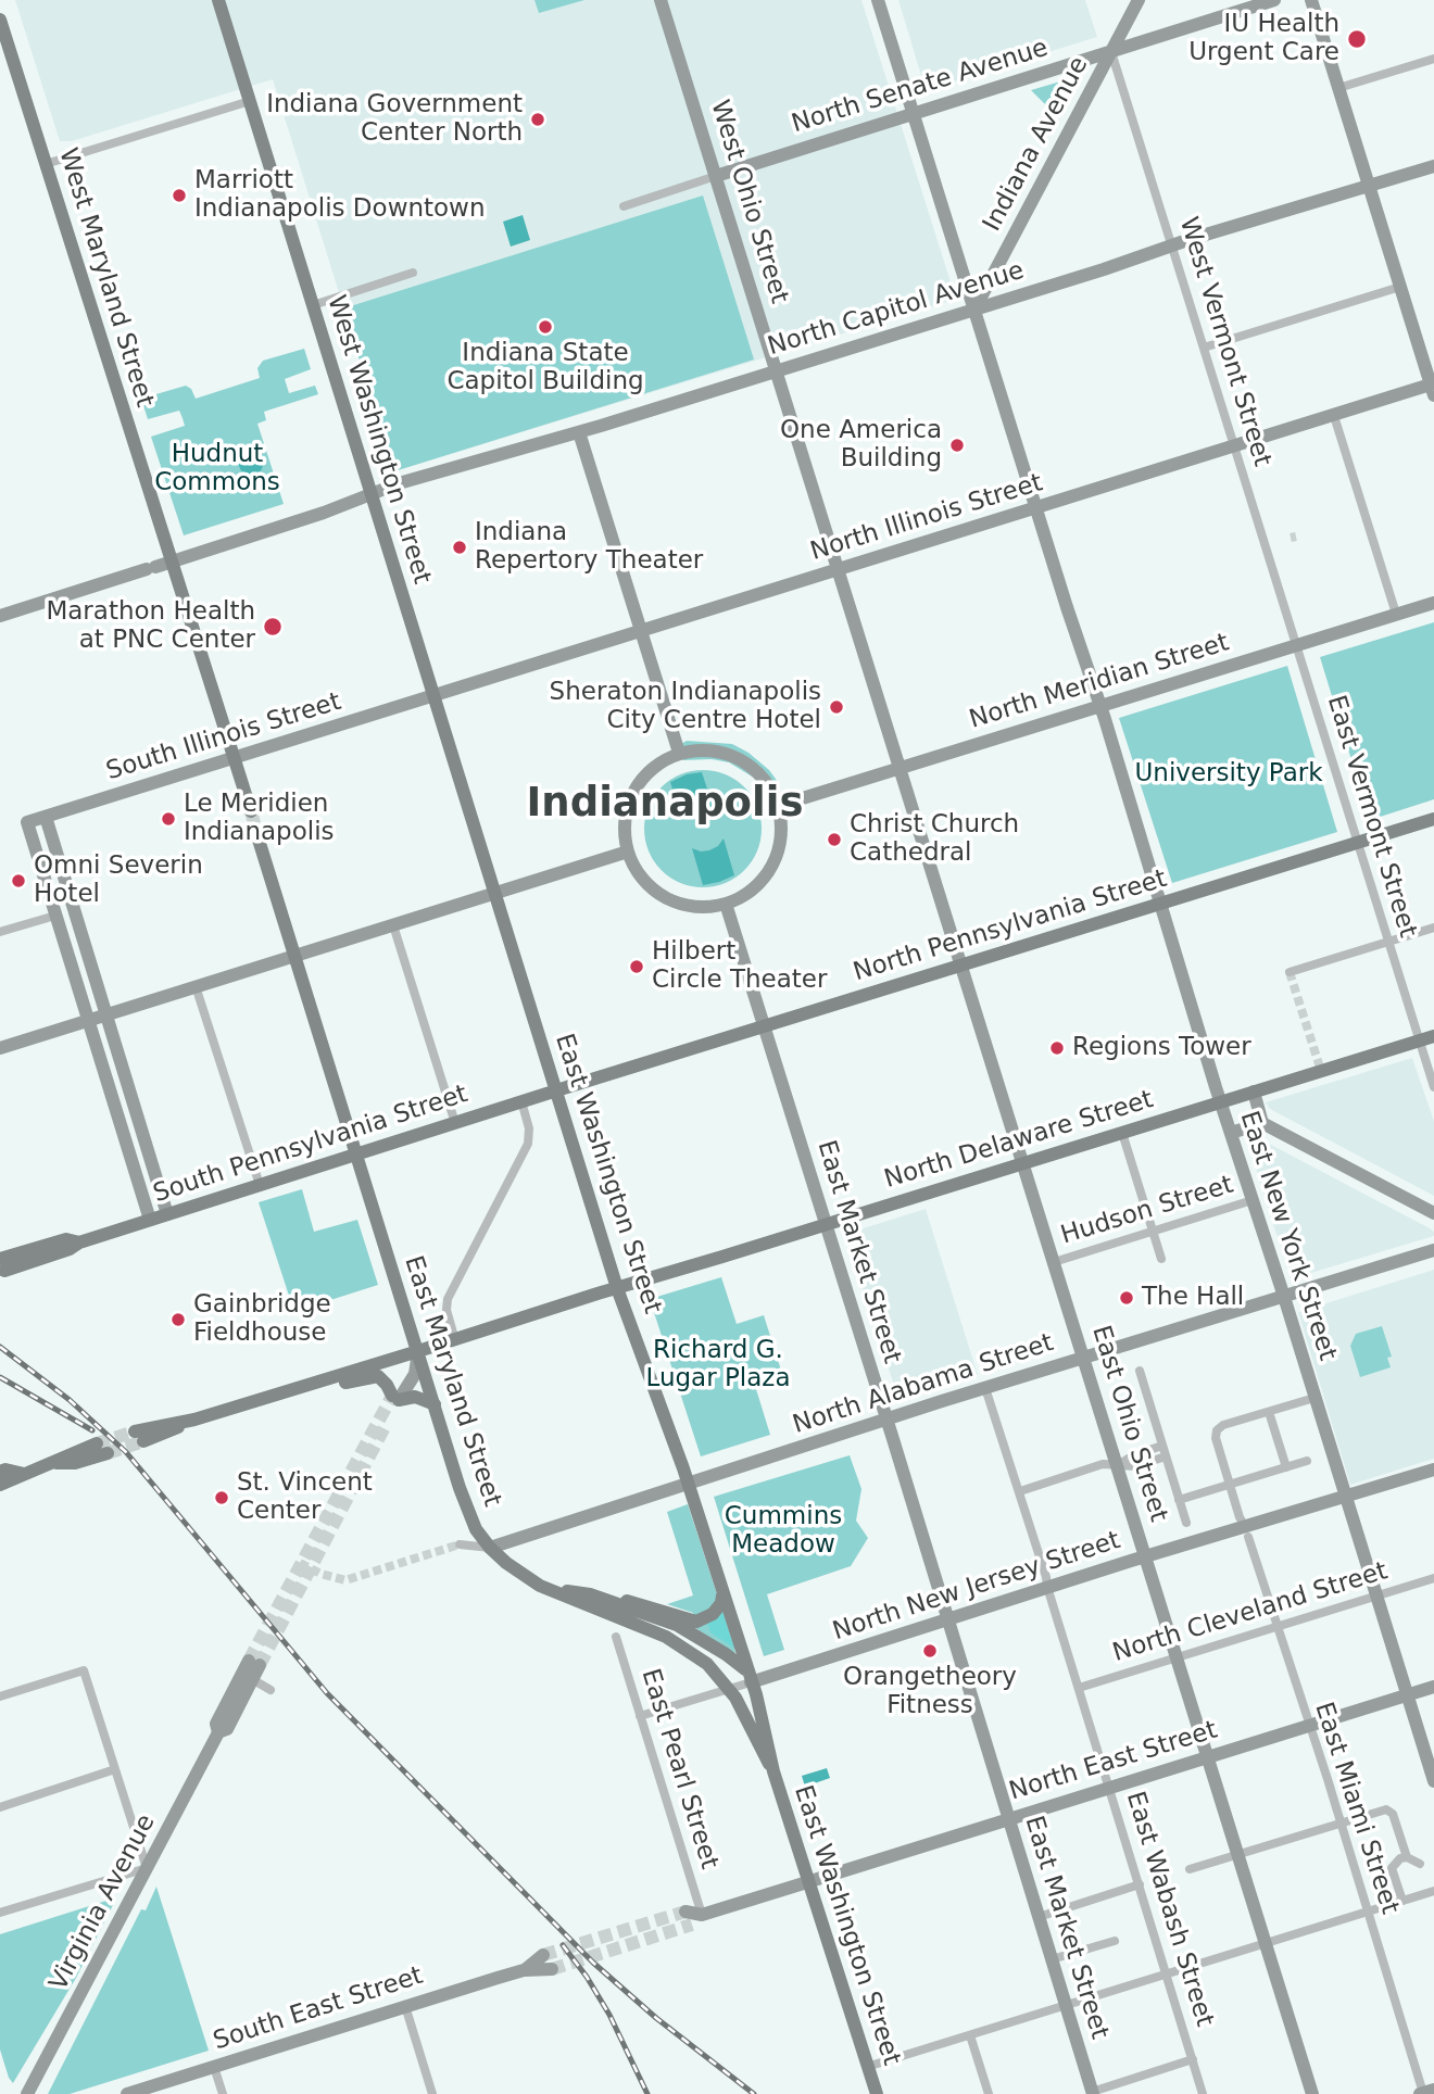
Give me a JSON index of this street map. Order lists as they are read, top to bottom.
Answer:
{
  "streets": {
    "main road": [
      "North Senate Avenue",
      "Indiana Avenue",
      "West Ohio Street",
      "West Maryland Street",
      "North Capitol Avenue",
      "West Washington Street",
      "North Illinois Street",
      "North Meridian Street",
      "South Illinois Street",
      "North Pennsylvania Street",
      "North Delaware Street",
      "South Pennsylvania Street",
      "East Washington Street",
      "East New York Street",
      "East Market Street",
      "East Maryland Street",
      "North Alabama Street",
      "East Ohio Street",
      "North New Jersey Street",
      "North East Street",
      "Virginia Avenue",
      "South East Street"
    ],
    "street": [
      "West Vermont Street",
      "East Vermont Street",
      "Hudson Street",
      "North Cleveland Street",
      "East Pearl Street",
      "East Miami Street",
      "East Wabash Street"
    ]
  },
  "crossings": [
    ["North Senate Avenue", "Indiana Avenue"],
    ["North Senate Avenue", "West Ohio Street"],
    ["North Senate Avenue", "West Vermont Street"],
    ["North Senate Avenue", "East New York Street"],
    ["Indiana Avenue", "North Capitol Avenue"],
    ["Indiana Avenue", "West Vermont Street"],
    ["Indiana Avenue", "East New York Street"],
    ["West Ohio Street", "North Capitol Avenue"],
    ["West Ohio Street", "North Illinois Street"],
    ["West Ohio Street", "North Meridian Street"],
    ["West Ohio Street", "East Ohio Street"],
    ["West Maryland Street", "North Capitol Avenue"],
    ["West Maryland Street", "South Illinois Street"],
    ["North Capitol Avenue", "West Vermont Street"],
    ["North Capitol Avenue", "West Washington Street"],
    ["North Capitol Avenue", "East New York Street"],
    ["West Vermont Street", "North Illinois Street"],
    ["West Vermont Street", "North Meridian Street"],
    ["West Vermont Street", "East Vermont Street"],
    ["West Washington Street", "North Illinois Street"],
    ["West Washington Street", "South Illinois Street"],
    ["West Washington Street", "East Washington Street"],
    ["North Illinois Street", "South Illinois Street"],
    ["North Illinois Street", "East New York Street"],
    ["North Meridian Street", "East Vermont Street"],
    ["North Meridian Street", "East New York Street"],
    ["North Meridian Street", "East Market Street"],
    ["North Meridian Street", "East Ohio Street"],
    ["East Vermont Street", "North Pennsylvania Street"],
    ["East Vermont Street", "North Delaware Street"],
    ["North Pennsylvania Street", "South Pennsylvania Street"],
    ["North Pennsylvania Street", "East Washington Street"],
    ["North Pennsylvania Street", "East New York Street"],
    ["North Pennsylvania Street", "East Market Street"],
    ["North Pennsylvania Street", "East Ohio Street"],
    ["North Delaware Street", "East Washington Street"],
    ["North Delaware Street", "East New York Street"],
    ["North Delaware Street", "East Market Street"],
    ["North Delaware Street", "East Maryland Street"],
    ["North Delaware Street", "East Ohio Street"],
    ["South Pennsylvania Street", "East Washington Street"],
    ["South Pennsylvania Street", "East Maryland Street"],
    ["East Washington Street", "East Maryland Street"],
    ["East Washington Street", "North Alabama Street"],
    ["East Washington Street", "North New Jersey Street"],
    ["East Washington Street", "North East Street"],
    ["Hudson Street", "East New York Street"],
    ["Hudson Street", "East Ohio Street"],
    ["East New York Street", "North Alabama Street"],
    ["East New York Street", "North New Jersey Street"],
    ["East New York Street", "North Cleveland Street"],
    ["East New York Street", "North East Street"],
    ["East Market Street", "North Alabama Street"],
    ["East Market Street", "North New Jersey Street"],
    ["East Market Street", "North East Street"],
    ["East Maryland Street", "North Alabama Street"],
    ["North Alabama Street", "East Ohio Street"],
    ["North Alabama Street", "East Wabash Street"],
    ["East Ohio Street", "North New Jersey Street"],
    ["East Ohio Street", "North Cleveland Street"],
    ["East Ohio Street", "North East Street"],
    ["North New Jersey Street", "East Miami Street"],
    ["North New Jersey Street", "East Wabash Street"],
    ["North Cleveland Street", "East Miami Street"],
    ["North Cleveland Street", "East Wabash Street"],
    ["North East Street", "East Miami Street"],
    ["North East Street", "East Wabash Street"]
  ],
  "districts": ["Indianapolis"],
  "parks": [
    "Hudnut Commons",
    "University Park",
    "Richard G. Lugar Plaza",
    "Cummins Meadow"
  ],
  "places": [
    "IU Health Urgent Care",
    "Indiana Government Center North",
    "Marriott Indianapolis Downtown",
    "Indiana State Capitol Building",
    "One America Building",
    "Indiana Repertory Theater",
    "Marathon Health at PNC Center",
    "Sheraton Indianapolis City Centre Hotel",
    "Le Meridien Indianapolis",
    "Christ Church Cathedral",
    "Omni Severin Hotel",
    "Hilbert Circle Theater",
    "Regions Tower",
    "The Hall",
    "Gainbridge Fieldhouse",
    "St. Vincent Center",
    "Orangetheory Fitness"
  ]
}
